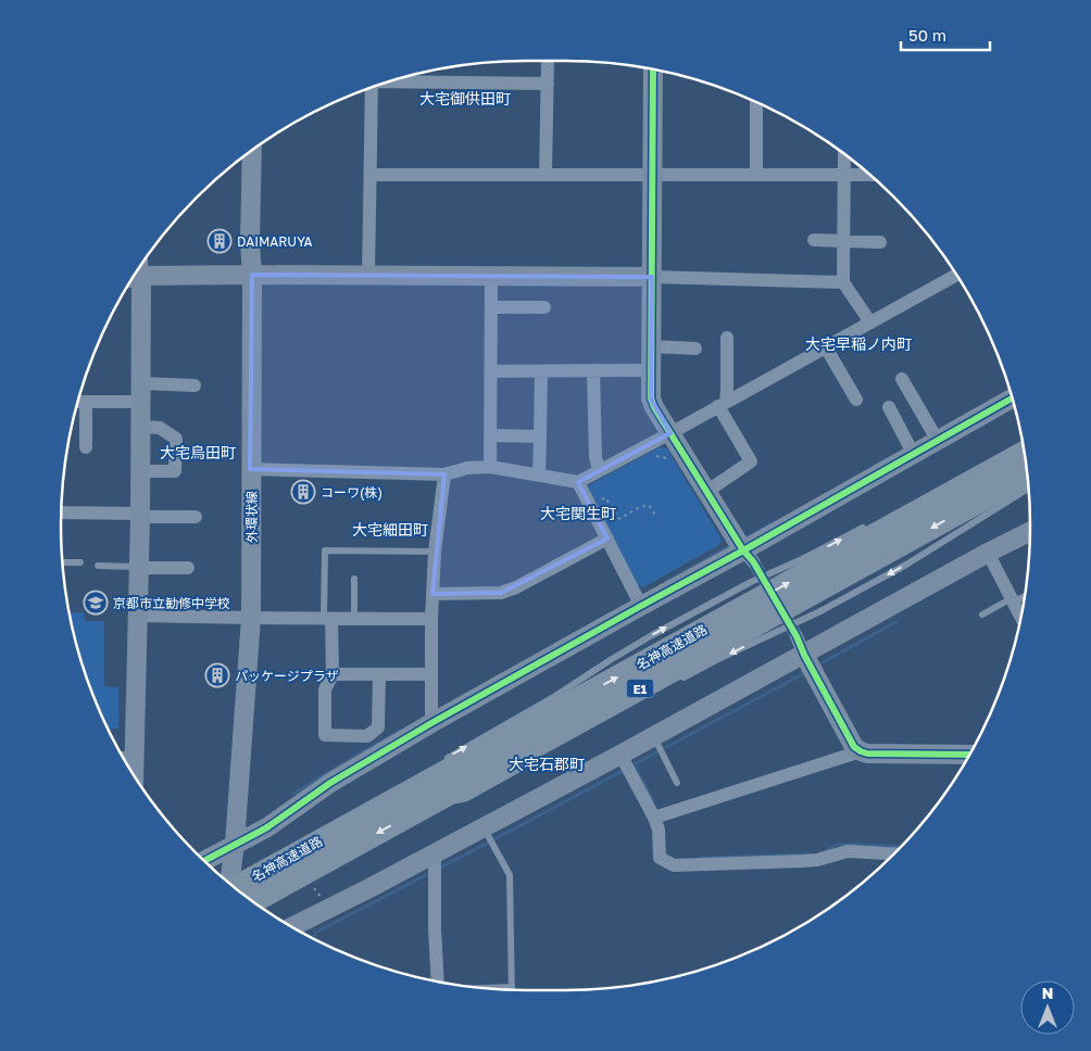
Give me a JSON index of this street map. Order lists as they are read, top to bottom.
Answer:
{
  "streets": {
    "highway": ["名神高速道路", "E1"],
    "street": ["外環状線"]
  },
  "districts": [
    "大宅御供田町",
    "大宅早稲ノ内町",
    "大宅烏田町",
    "大宅関生町",
    "大宅細田町",
    "大宅石郡町"
  ],
  "places": {
    "building": ["DAIMARUYA", "コーワ(株)", "パッケージプラザ"],
    "school or university": ["京都市立勧修中学校"]
  },
  "scale_bar": "50 m",
  "north": "top"
}
